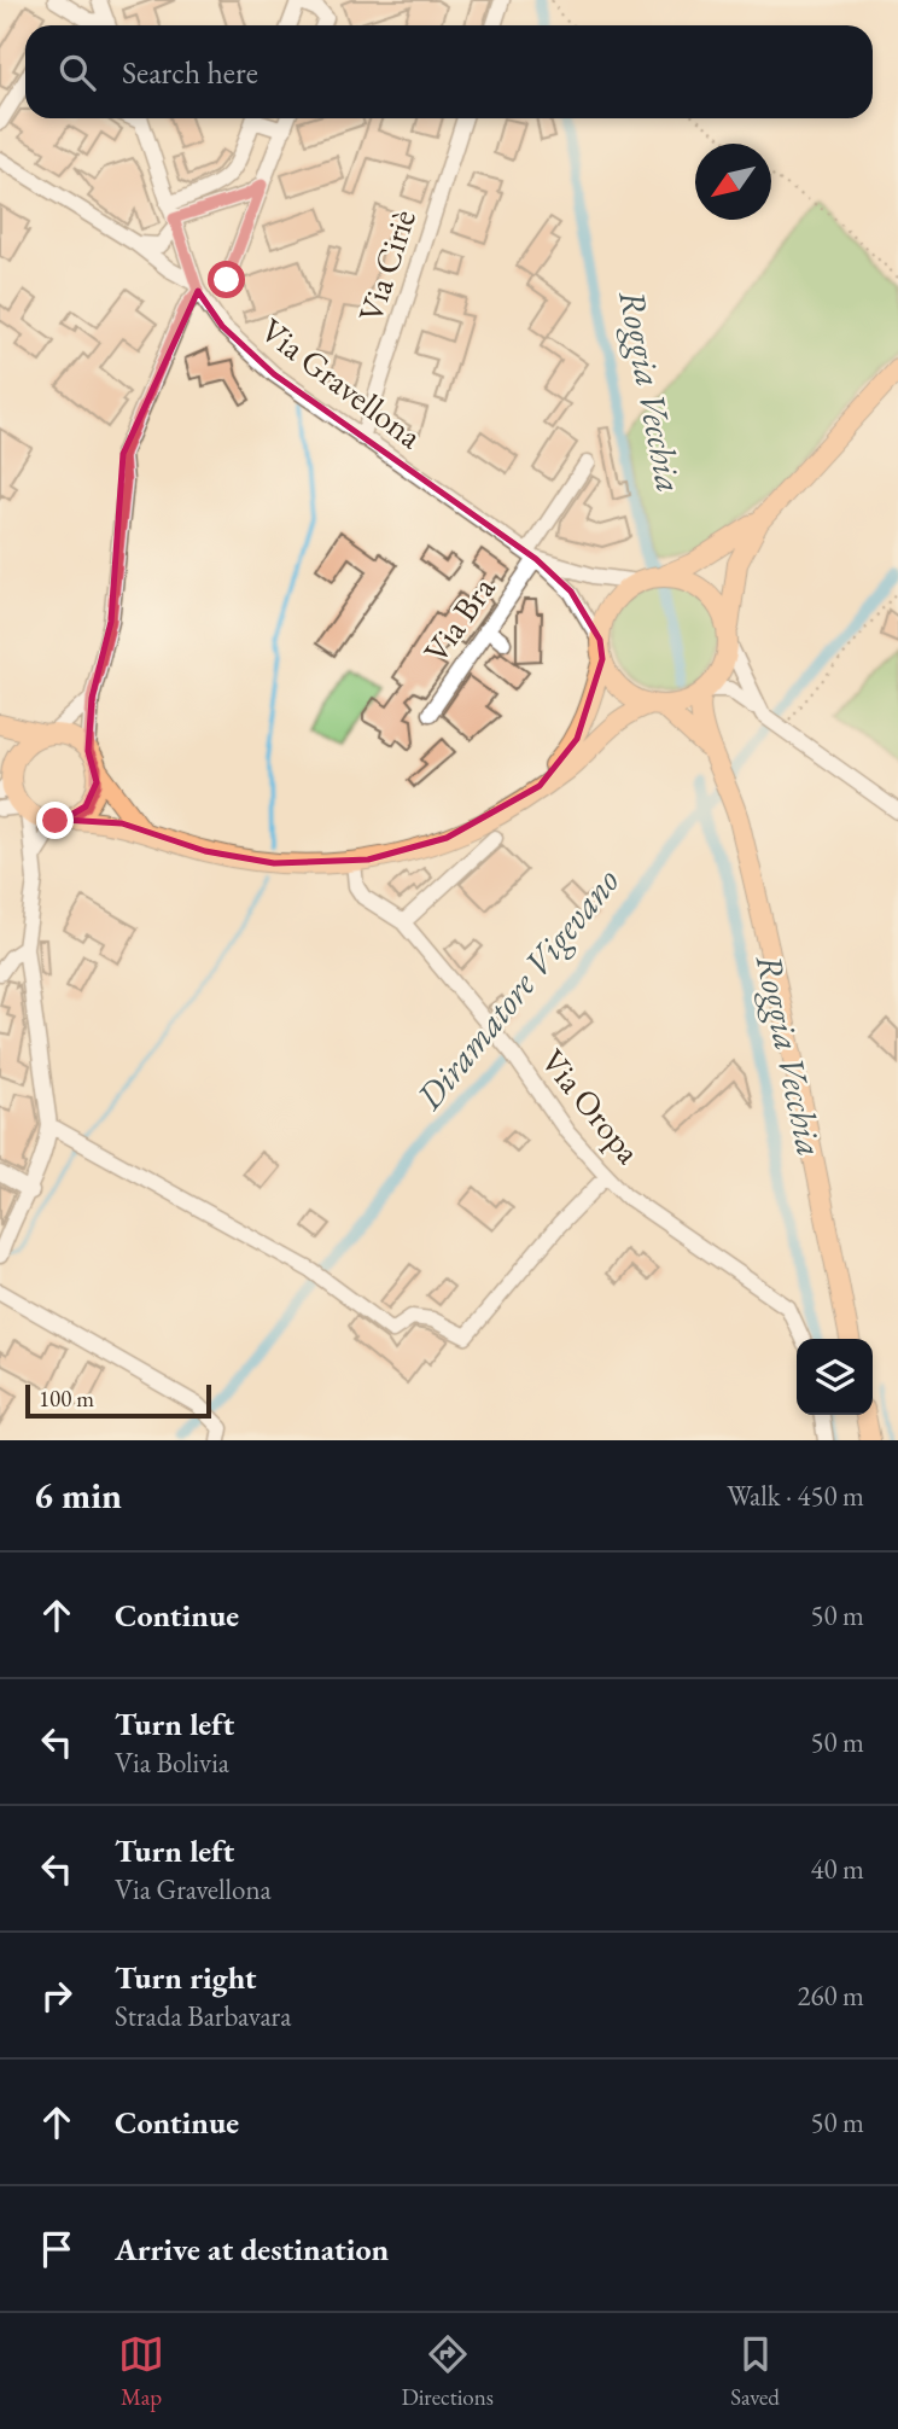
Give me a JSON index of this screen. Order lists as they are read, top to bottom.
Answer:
{
  "streets": {
    "street": [
      "Via Ciriè",
      "Via Gravellona",
      "Via Bra",
      "Via Oropa"
    ]
  },
  "crossings": [
    ["Via Ciriè", "Via Gravellona"],
    ["Via Gravellona", "Via Bra"]
  ],
  "water": ["Roggia Vecchia", "Diramatore Vigevano"],
  "scale_bar": "100 m",
  "north": "bottom left",
  "page": {
    "search": "Search here",
    "scale": "100 m",
    "heading": ["6 min", "Walk · 450 m"],
    "list": [
      ["Continue", "50 m"],
      ["Turn left", "Via Bolivia", "50 m"],
      ["Turn left", "Via Gravellona", "40 m"],
      ["Turn right", "Strada Barbavara", "260 m"],
      ["Continue", "50 m"],
      "Arrive at destination"
    ],
    "nav": ["Map", "Directions", "Saved"]
  }
}
